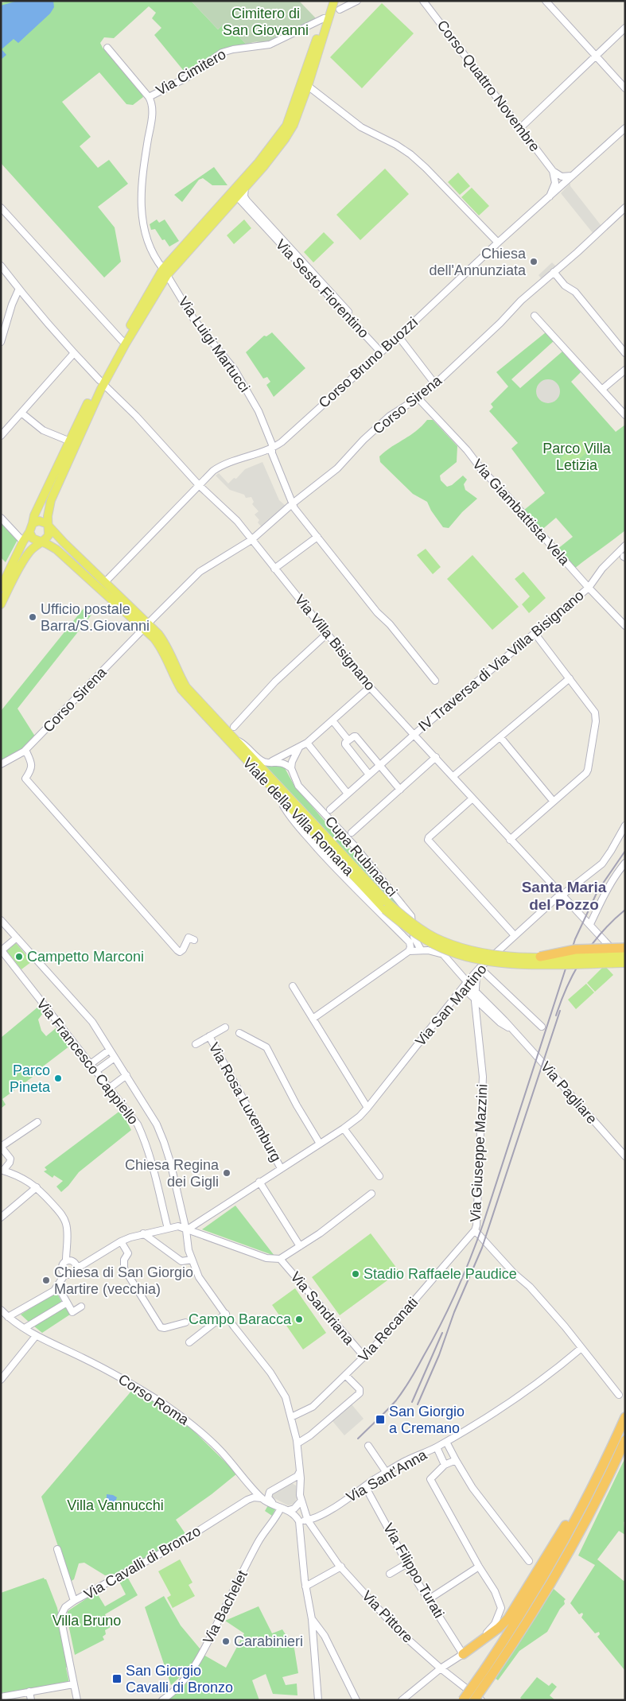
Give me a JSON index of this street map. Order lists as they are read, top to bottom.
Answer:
{
  "streets": {
    "main road": ["Viale della Villa Romana"],
    "street": [
      "Via Cimitero",
      "Corso Quattro Novembre",
      "Via Sesto Fiorentino",
      "Via Luigi Martucci",
      "Corso Bruno Buozzi",
      "Corso Sirena",
      "Via Giambattista Vela",
      "Via Villa Bisignano",
      "IV Traversa di Via Villa Bisignano",
      "Cupa Rubinacci",
      "Via San Martino",
      "Via Francesco Cappiello",
      "Via Pagliare",
      "Via Rosa Luxemburg",
      "Via Giuseppe Mazzini",
      "Via Sandriana",
      "Via Recanati",
      "Corso Roma",
      "Via Sant'Anna",
      "Via Cavalli di Bronzo",
      "Via Filippo Turati",
      "Via Bachelet",
      "Via Pittore"
    ]
  },
  "crossings": [
    ["Via Cimitero", "Via Luigi Martucci"],
    ["Via Sesto Fiorentino", "Corso Bruno Buozzi"],
    ["Via Luigi Martucci", "Corso Bruno Buozzi"],
    ["Via Luigi Martucci", "Corso Sirena"],
    ["Corso Bruno Buozzi", "Via Villa Bisignano"],
    ["Corso Bruno Buozzi", "Viale della Villa Romana"],
    ["Corso Sirena", "Via Giambattista Vela"],
    ["Corso Sirena", "Via Villa Bisignano"],
    ["Corso Sirena", "Viale della Villa Romana"],
    ["Via Giambattista Vela", "IV Traversa di Via Villa Bisignano"],
    ["Via Villa Bisignano", "IV Traversa di Via Villa Bisignano"],
    ["Via Villa Bisignano", "Viale della Villa Romana"],
    ["Via Villa Bisignano", "Via San Martino"],
    ["Cupa Rubinacci", "Via Pagliare"],
    ["Via San Martino", "Via Pagliare"],
    ["Via San Martino", "Via Rosa Luxemburg"],
    ["Via San Martino", "Via Giuseppe Mazzini"],
    ["Via San Martino", "Via Sandriana"],
    ["Via Francesco Cappiello", "Via Sandriana"],
    ["Via Pagliare", "Via Giuseppe Mazzini"],
    ["Via Giuseppe Mazzini", "Via Recanati"],
    ["Via Giuseppe Mazzini", "Via Sant'Anna"],
    ["Via Sandriana", "Via Recanati"],
    ["Corso Roma", "Via Cavalli di Bronzo"],
    ["Via Sant'Anna", "Via Filippo Turati"],
    ["Via Sant'Anna", "Via Pittore"],
    ["Via Bachelet", "Via Pittore"]
  ],
  "districts": ["Santa Maria del Pozzo"],
  "parks": [
    "Cimitero di San Giovanni",
    "Parco Villa Letizia",
    "Villa Vannucchi",
    "Villa Bruno"
  ],
  "places": {
    "other": [
      "Chiesa dell'Annunziata",
      "Ufficio postale Barra/S.Giovanni",
      "Campetto Marconi",
      "Parco Pineta",
      "Chiesa Regina dei Gigli",
      "Stadio Raffaele Paudice",
      "Chiesa di San Giorgio Martire (vecchia)",
      "Campo Baracca",
      "Carabinieri"
    ],
    "transit": ["San Giorgio a Cremano", "San Giorgio Cavalli di Bronzo"]
  }
}
